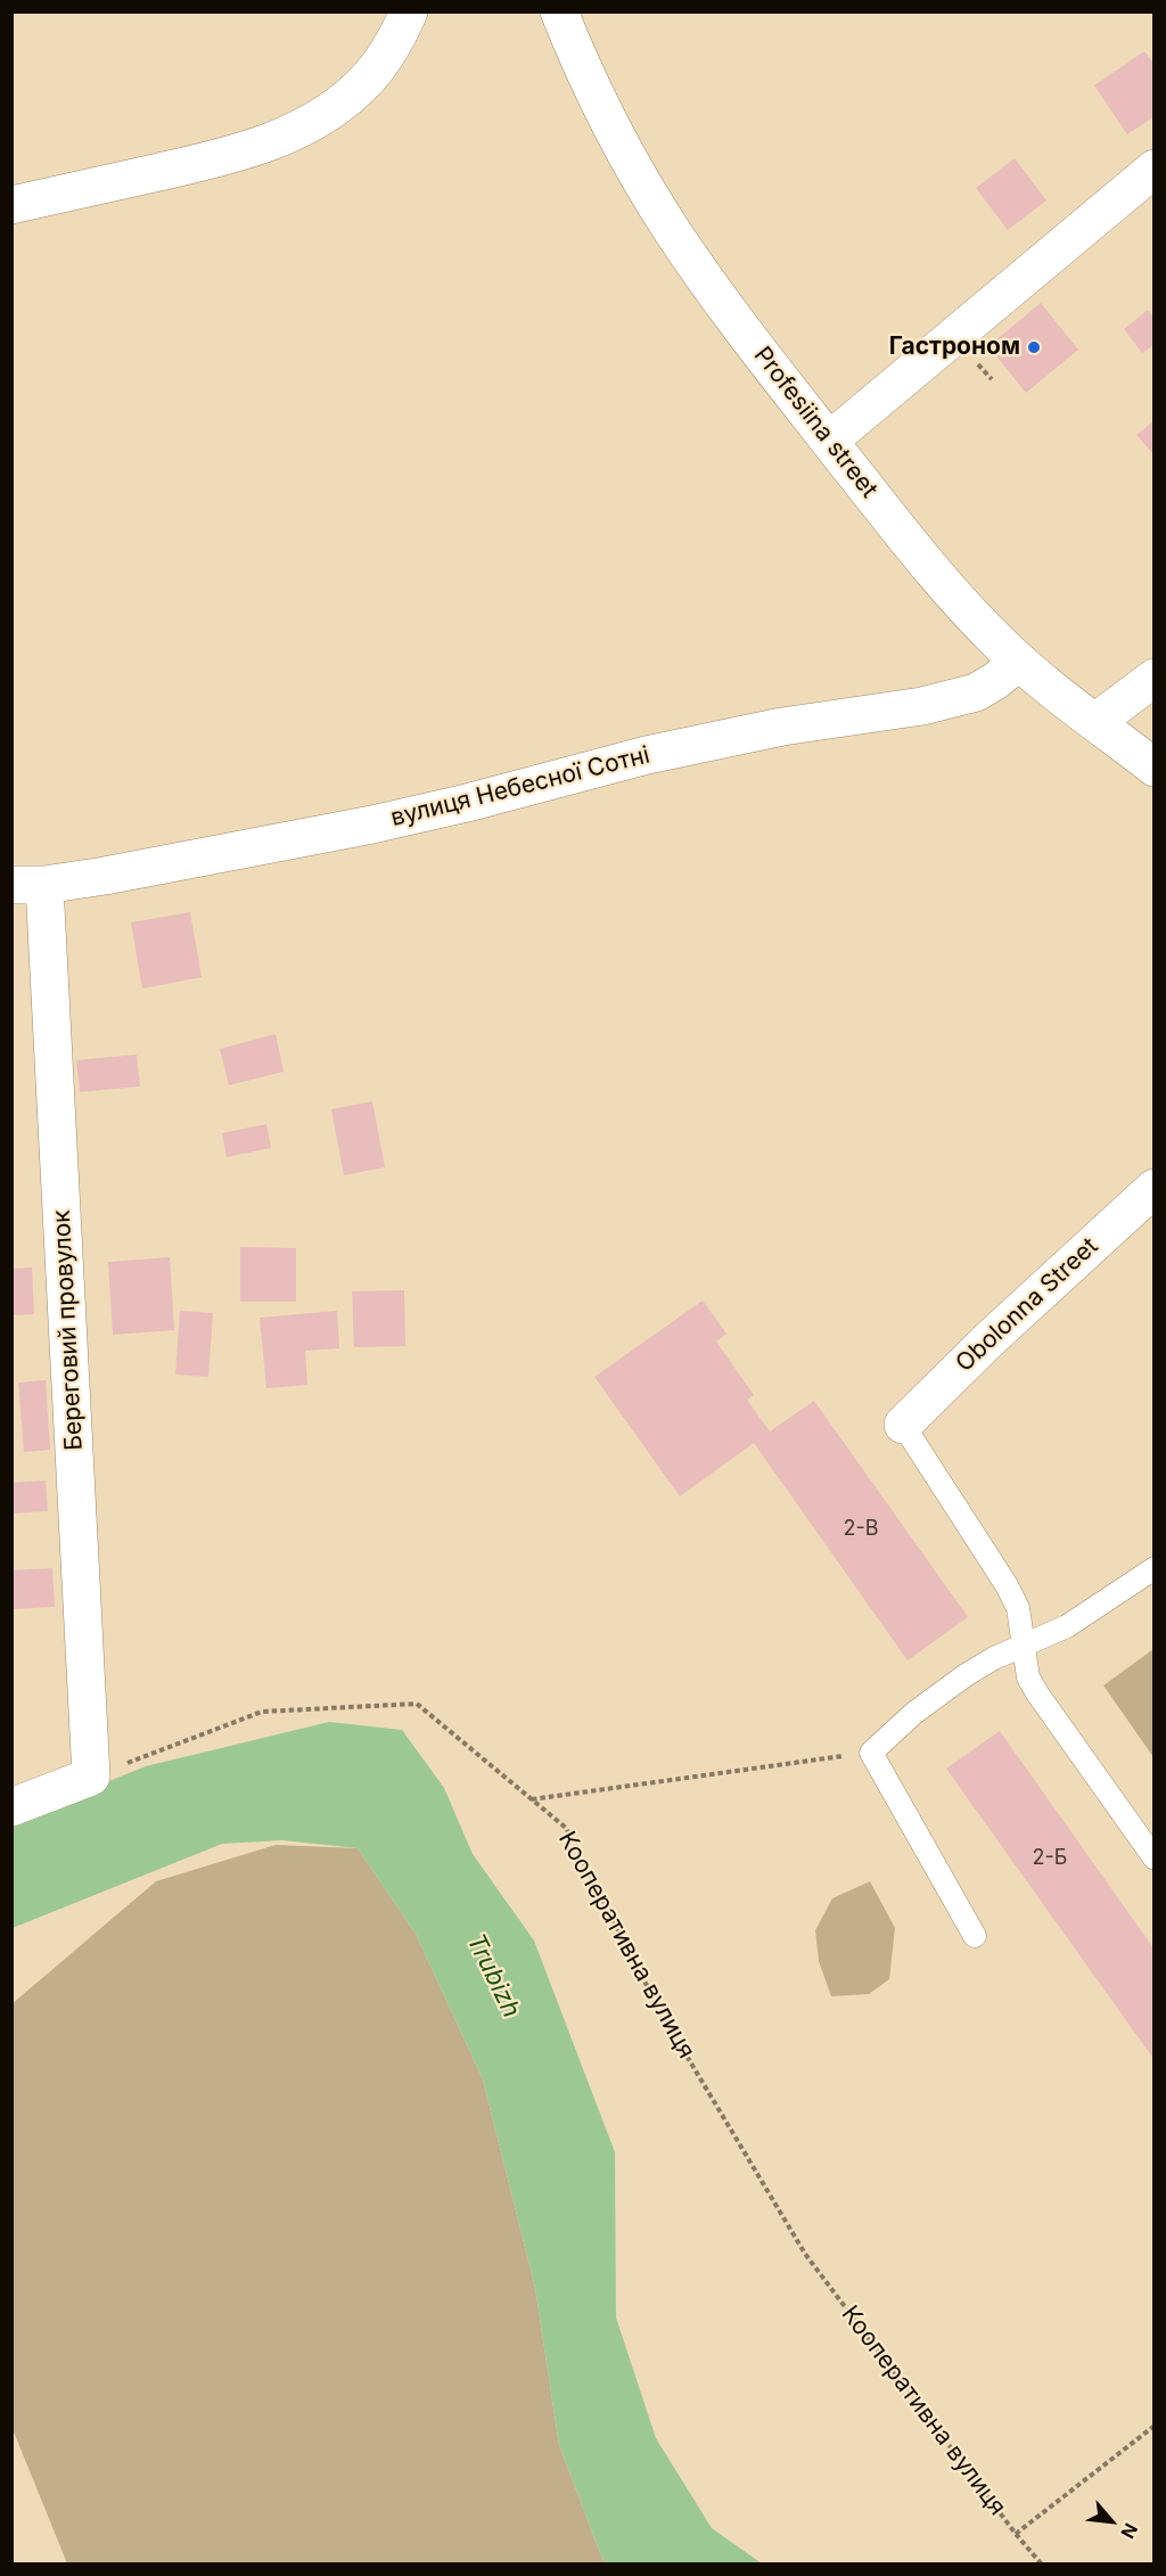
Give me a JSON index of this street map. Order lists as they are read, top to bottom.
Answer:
{
  "streets": {
    "street": [
      "Profesiina street",
      "вулиця Небесної Сотні",
      "Obolonna Street",
      "Береговий провулок"
    ],
    "path": ["Кооперативна вулиця"]
  },
  "crossings": [
    ["Profesiina street", "вулиця Небесної Сотні"],
    ["вулиця Небесної Сотні", "Береговий провулок"],
    ["Береговий провулок", "Кооперативна вулиця"]
  ],
  "water": ["Trubizh"],
  "places": ["Гастроном"],
  "house_numbers": ["2-В", "2-Б"],
  "north": "bottom right"
}
